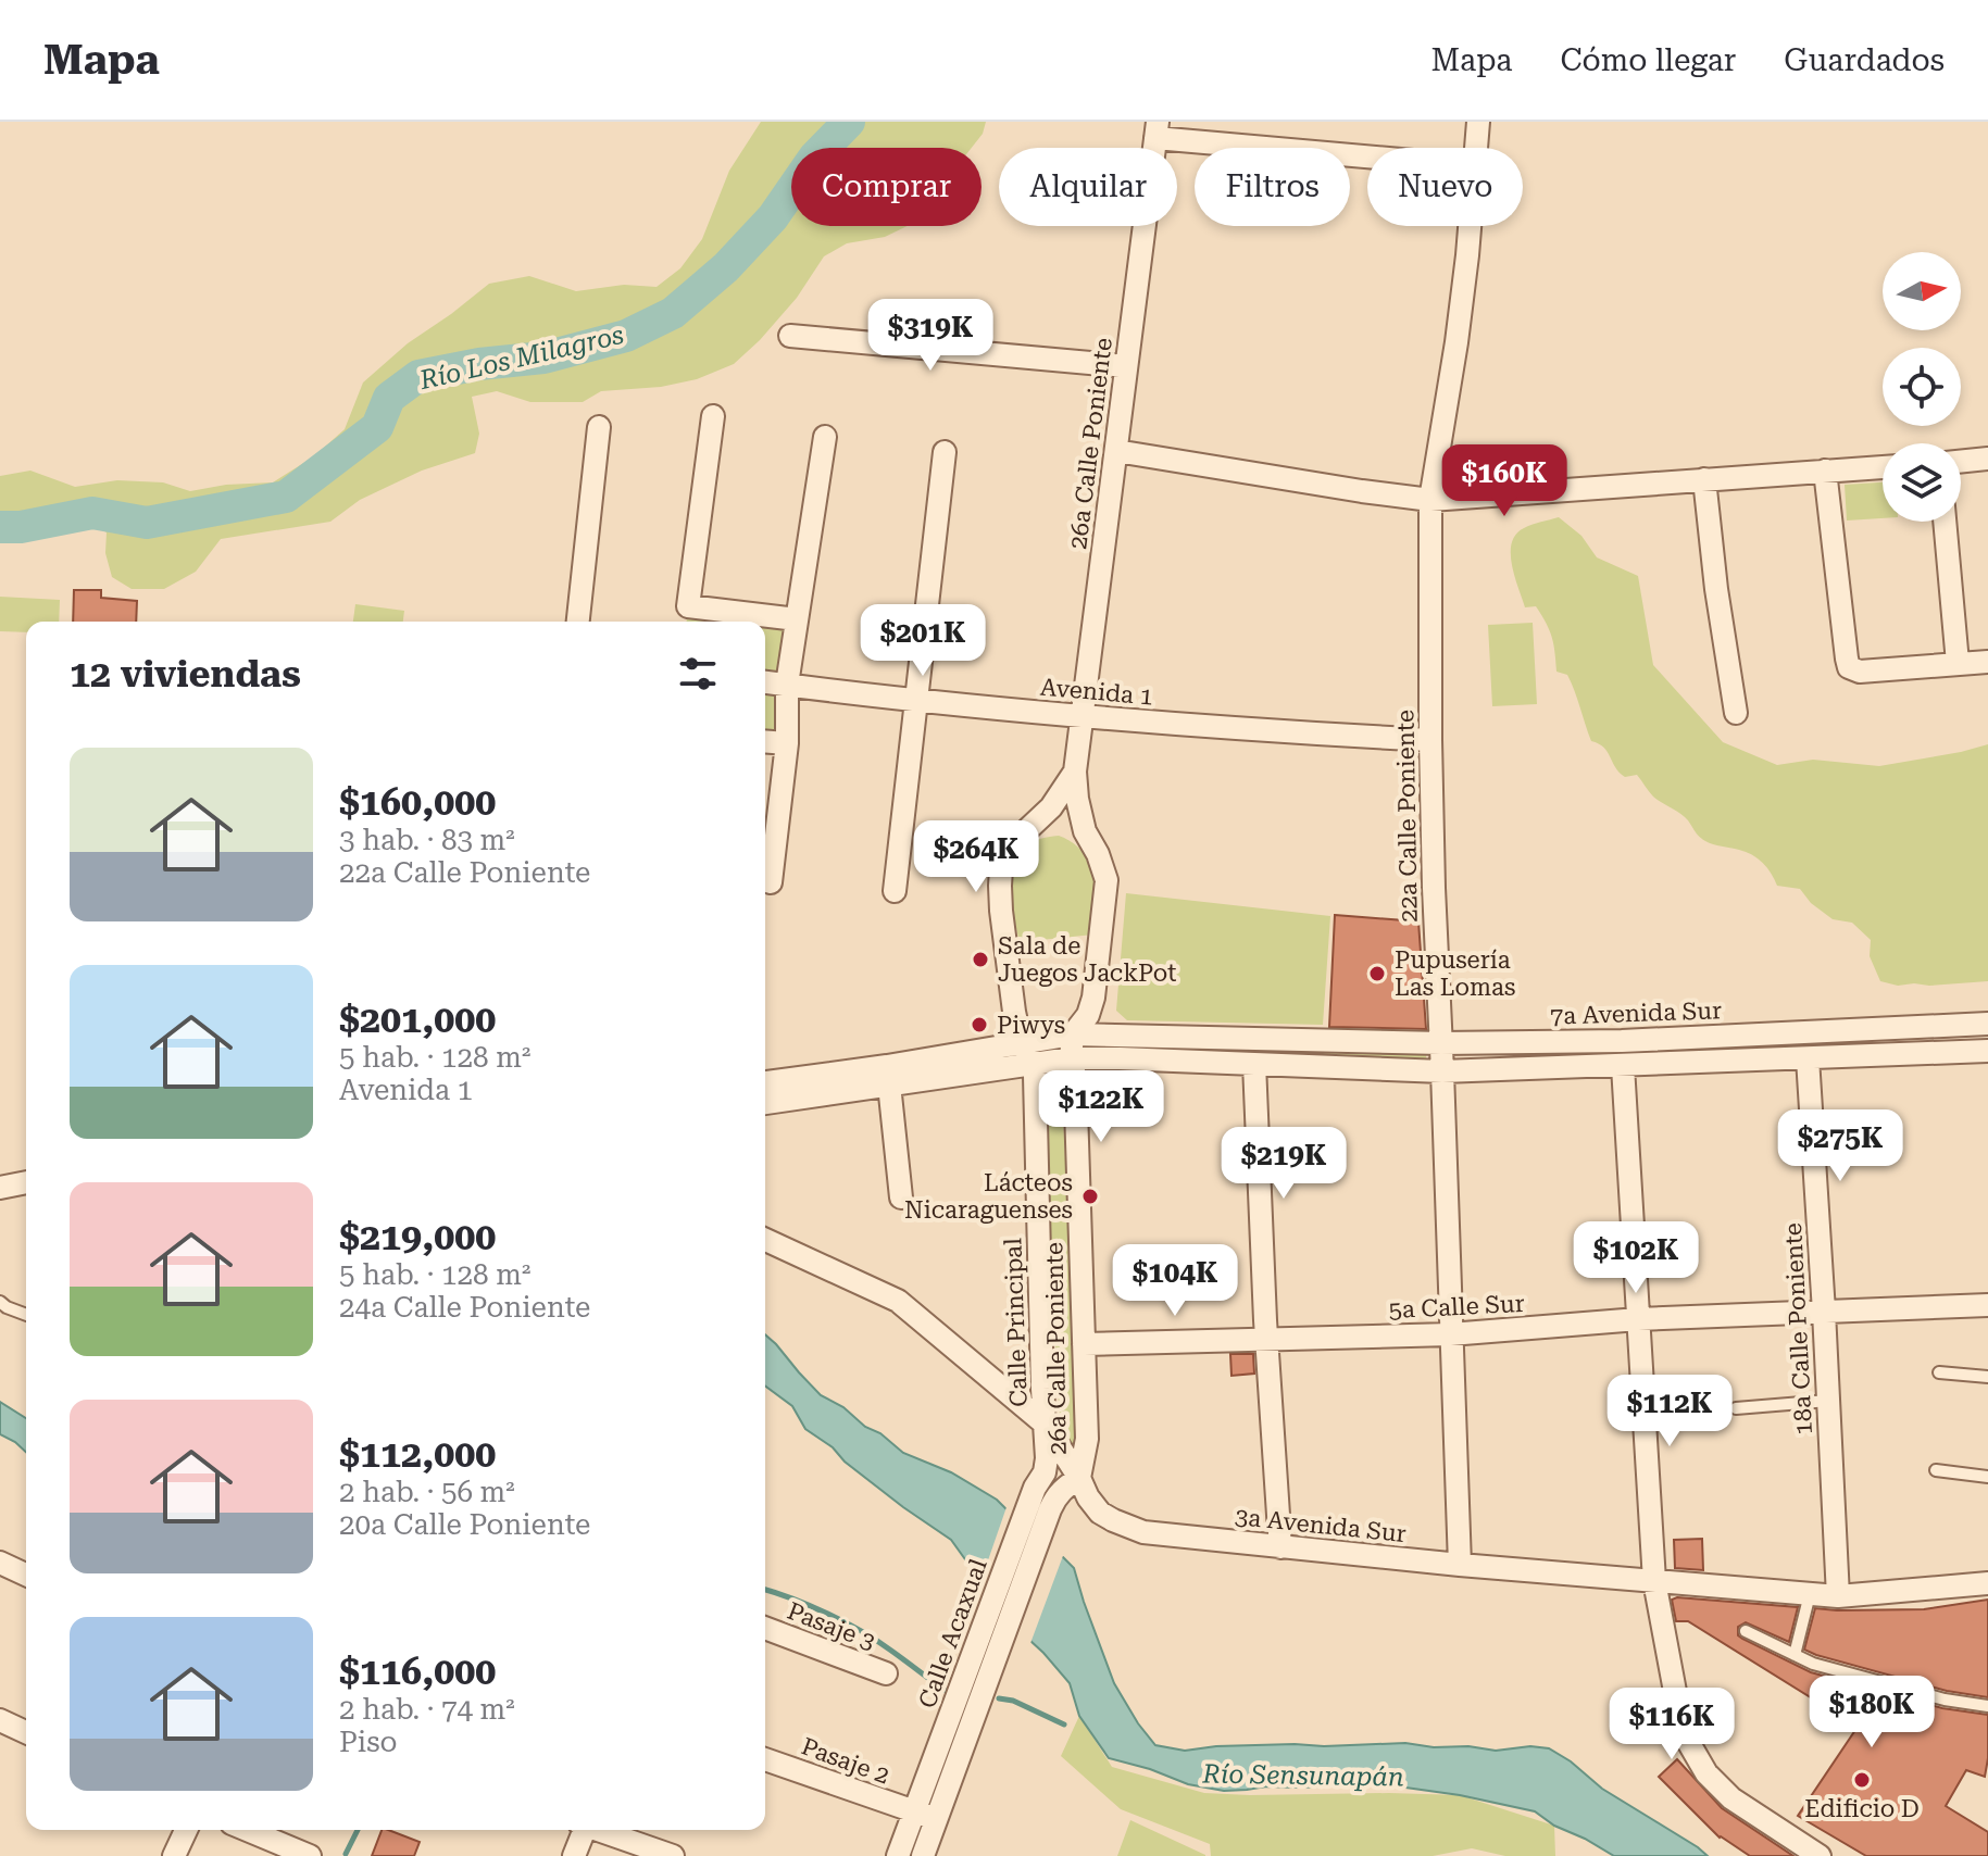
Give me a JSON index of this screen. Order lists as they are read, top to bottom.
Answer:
{
  "streets": {
    "street": [
      "26a Calle Poniente",
      "Avenida 1",
      "22a Calle Poniente",
      "7a Avenida Sur",
      "5a Calle Sur",
      "Calle Principal",
      "18a Calle Poniente",
      "3a Avenida Sur",
      "Pasaje 3",
      "Calle Acaxual",
      "Pasaje 2"
    ]
  },
  "crossings": [
    ["26a Calle Poniente", "Avenida 1"],
    ["26a Calle Poniente", "7a Avenida Sur"],
    ["26a Calle Poniente", "5a Calle Sur"],
    ["26a Calle Poniente", "Calle Principal"],
    ["26a Calle Poniente", "3a Avenida Sur"],
    ["26a Calle Poniente", "Calle Acaxual"],
    ["Avenida 1", "22a Calle Poniente"],
    ["22a Calle Poniente", "7a Avenida Sur"],
    ["22a Calle Poniente", "5a Calle Sur"],
    ["22a Calle Poniente", "3a Avenida Sur"],
    ["7a Avenida Sur", "Calle Principal"],
    ["5a Calle Sur", "18a Calle Poniente"],
    ["Calle Principal", "3a Avenida Sur"],
    ["Calle Principal", "Calle Acaxual"],
    ["18a Calle Poniente", "3a Avenida Sur"],
    ["Calle Acaxual", "Pasaje 2"]
  ],
  "water": ["Río Los Milagros", "Río Sensunapán"],
  "places": [
    "Sala de Juegos JackPot",
    "Pupusería Las Lomas",
    "Piwys",
    "Lácteos Nicaraguenses",
    "Edificio D"
  ],
  "north": "right",
  "page": {
    "header": "Mapa",
    "nav": ["Mapa", "Cómo llegar", "Guardados"],
    "chip": [
      "Comprar",
      "Alquilar",
      "Filtros",
      "Nuevo"
    ],
    "price": [
      "$319K",
      "$160K",
      "$201K",
      "$264K",
      "$122K",
      "$275K",
      "$219K",
      "$102K",
      "$104K",
      "$112K",
      "$180K",
      "$116K"
    ],
    "heading": "12 viviendas",
    "list": [
      {
        "name": "$160,000",
        "note": "3 hab. · 83 m² · 22a Calle Poniente"
      },
      {
        "name": "$201,000",
        "note": "5 hab. · 128 m² · Avenida 1"
      },
      {
        "name": "$219,000",
        "note": "5 hab. · 128 m² · 24a Calle Poniente"
      },
      {
        "name": "$112,000",
        "note": "2 hab. · 56 m² · 20a Calle Poniente"
      },
      {
        "name": "$116,000",
        "note": "2 hab. · 74 m² · Piso"
      }
    ]
  }
}
